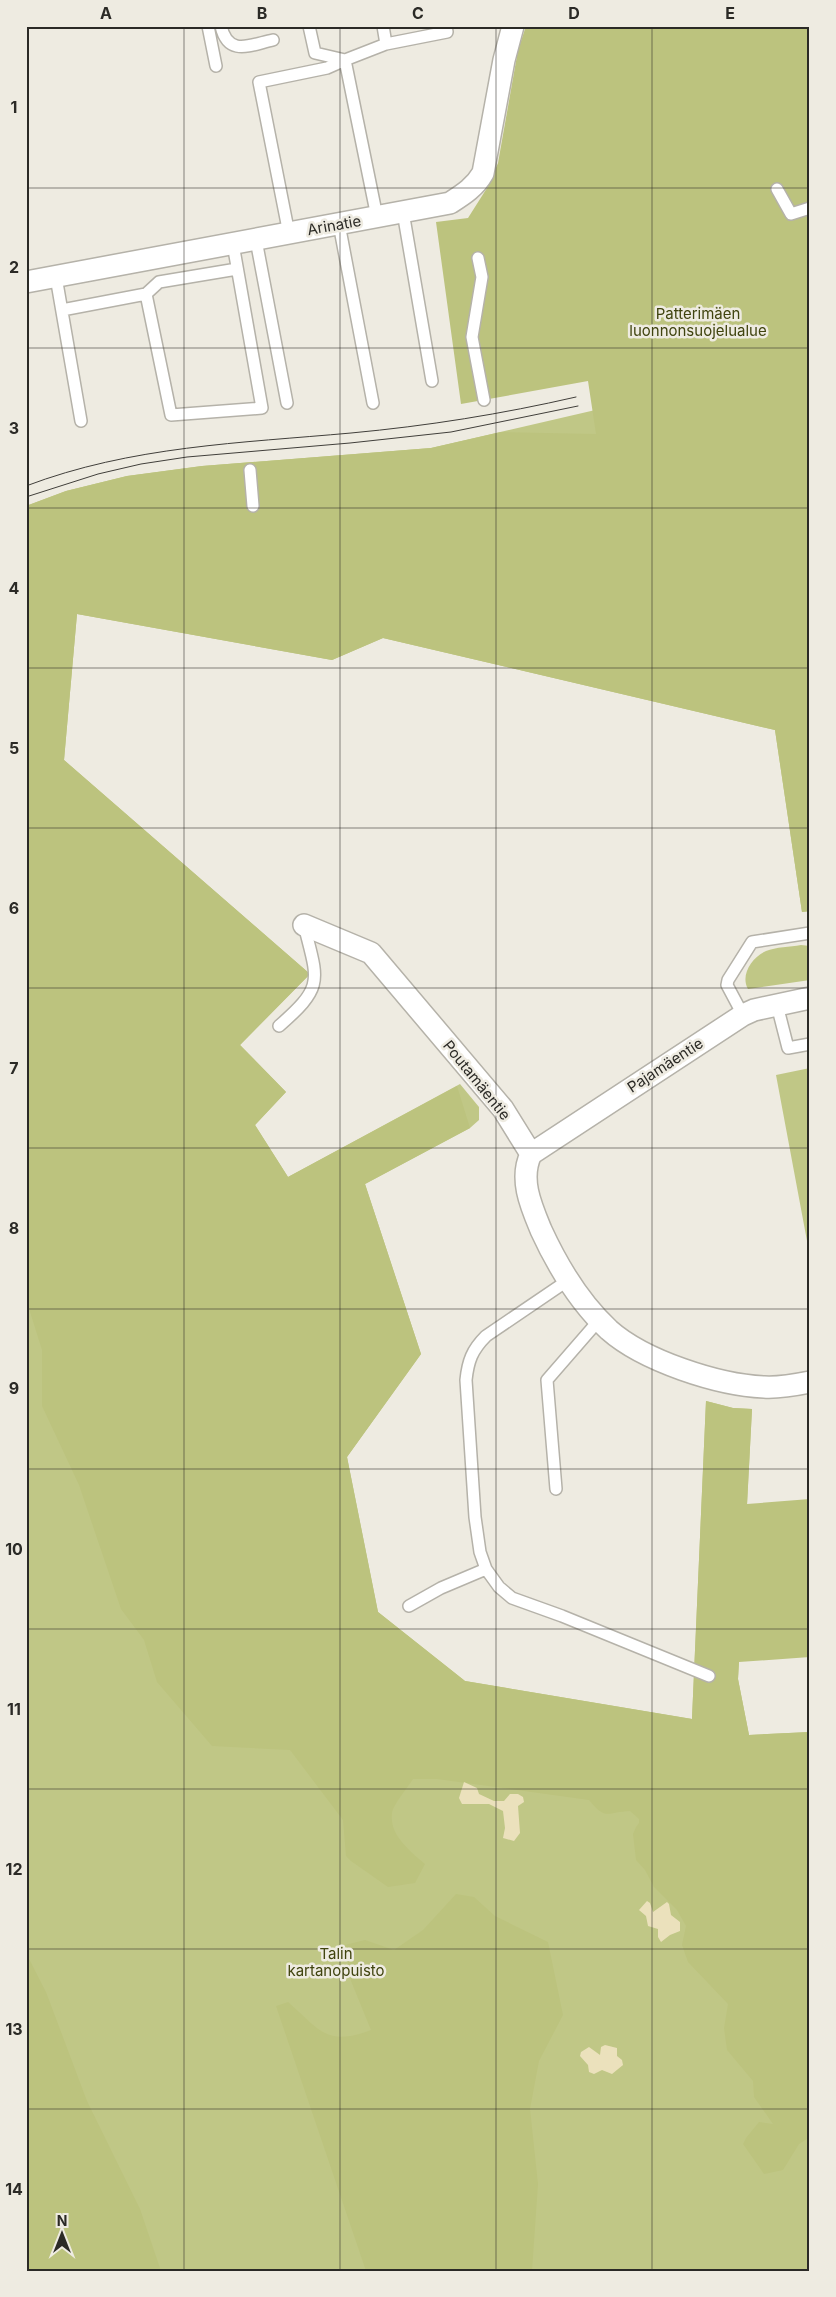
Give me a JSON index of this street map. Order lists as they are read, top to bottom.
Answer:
{
  "streets": {
    "street": ["Arinatie", "Pajamäentie", "Poutamäentie"]
  },
  "crossings": [
    ["Pajamäentie", "Poutamäentie"]
  ],
  "parks": ["Patterimäen luonnonsuojelualue", "Talin kartanopuisto"],
  "north": "top",
  "grid": {
    "columns": [
      "A",
      "B",
      "C",
      "D",
      "E"
    ],
    "rows": [
      "1",
      "2",
      "3",
      "4",
      "5",
      "6",
      "7",
      "8",
      "9",
      "10",
      "11",
      "12",
      "13",
      "14"
    ]
  }
}
